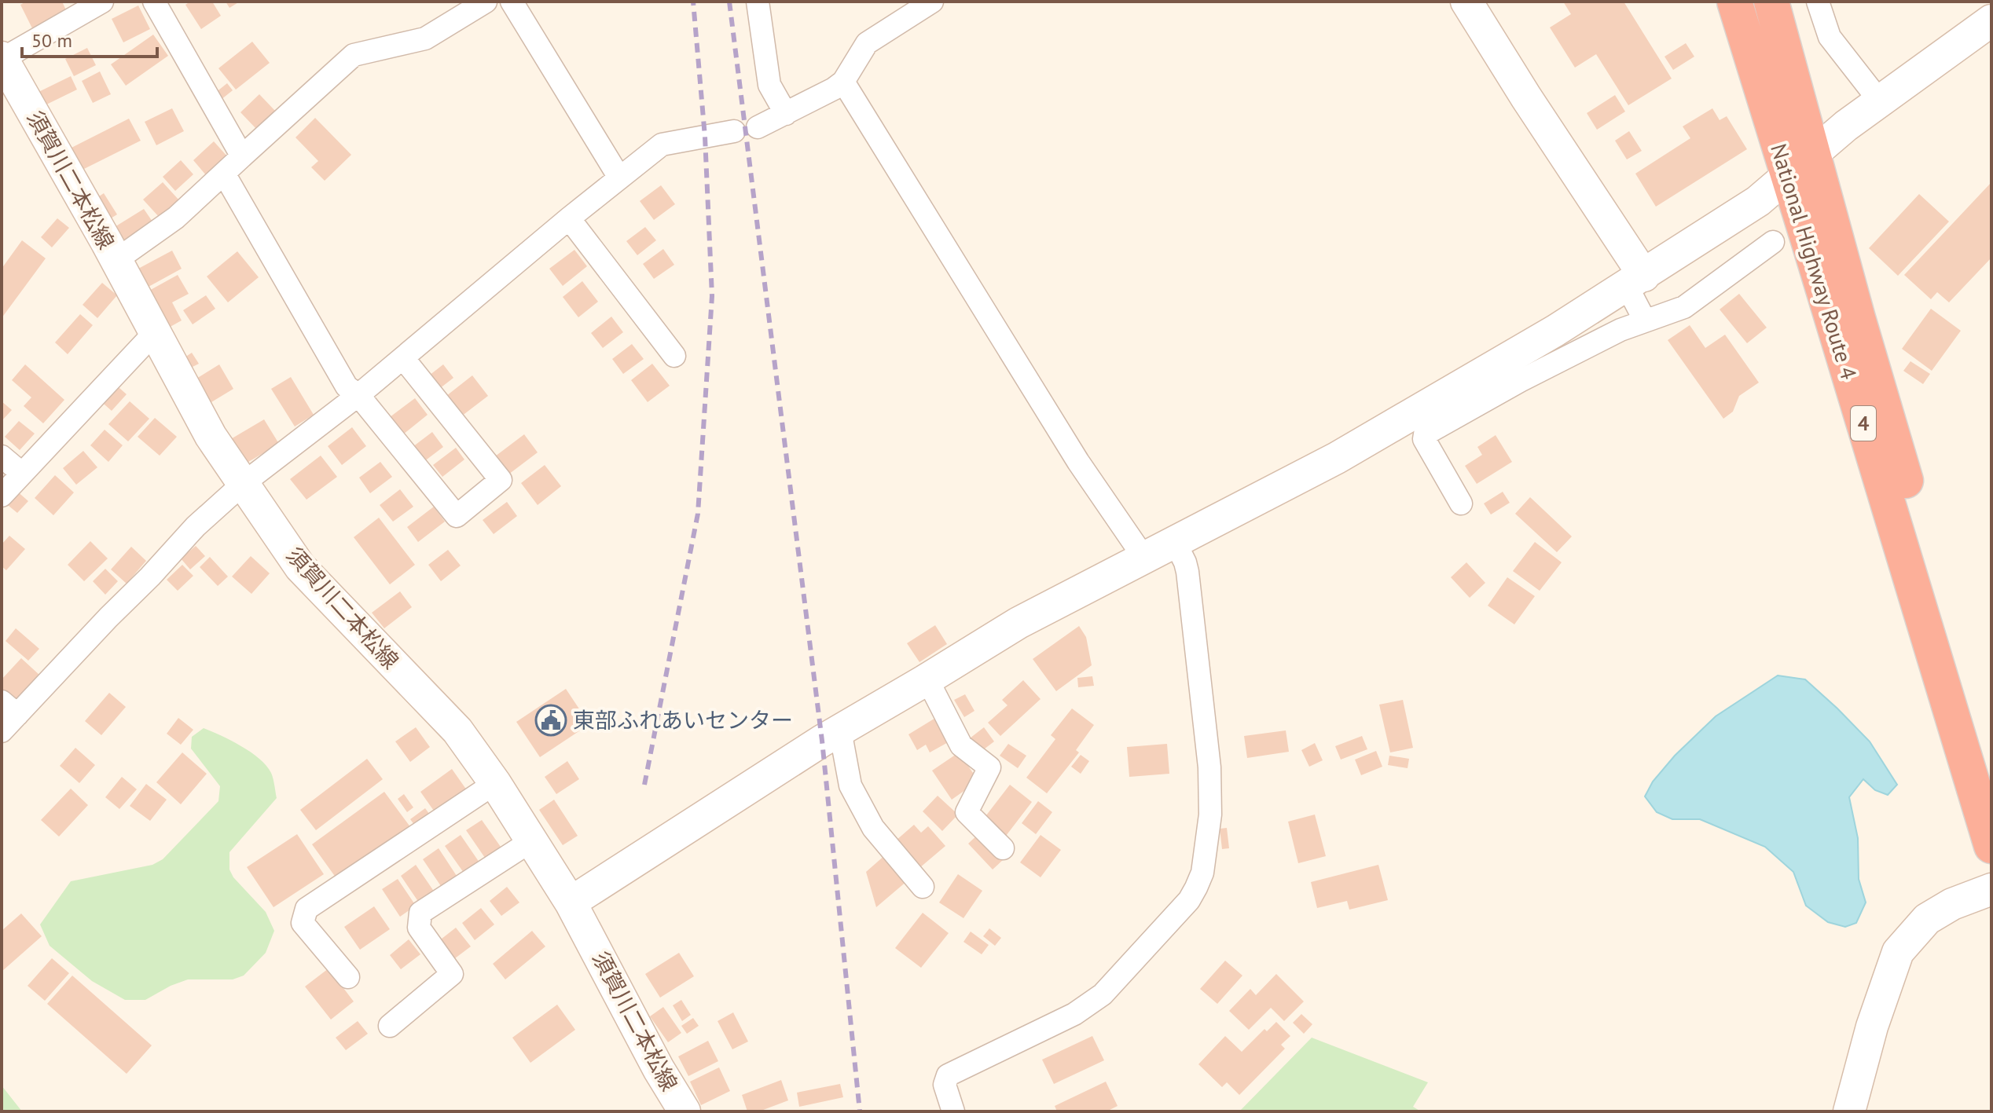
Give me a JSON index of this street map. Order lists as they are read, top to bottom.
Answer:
{
  "streets": {
    "highway": ["National Highway Route 4", "4"],
    "street": ["須賀川二本松線"]
  },
  "places": {
    "public building": ["東部ふれあいセンター"]
  },
  "scale_bar": "50 m"
}
